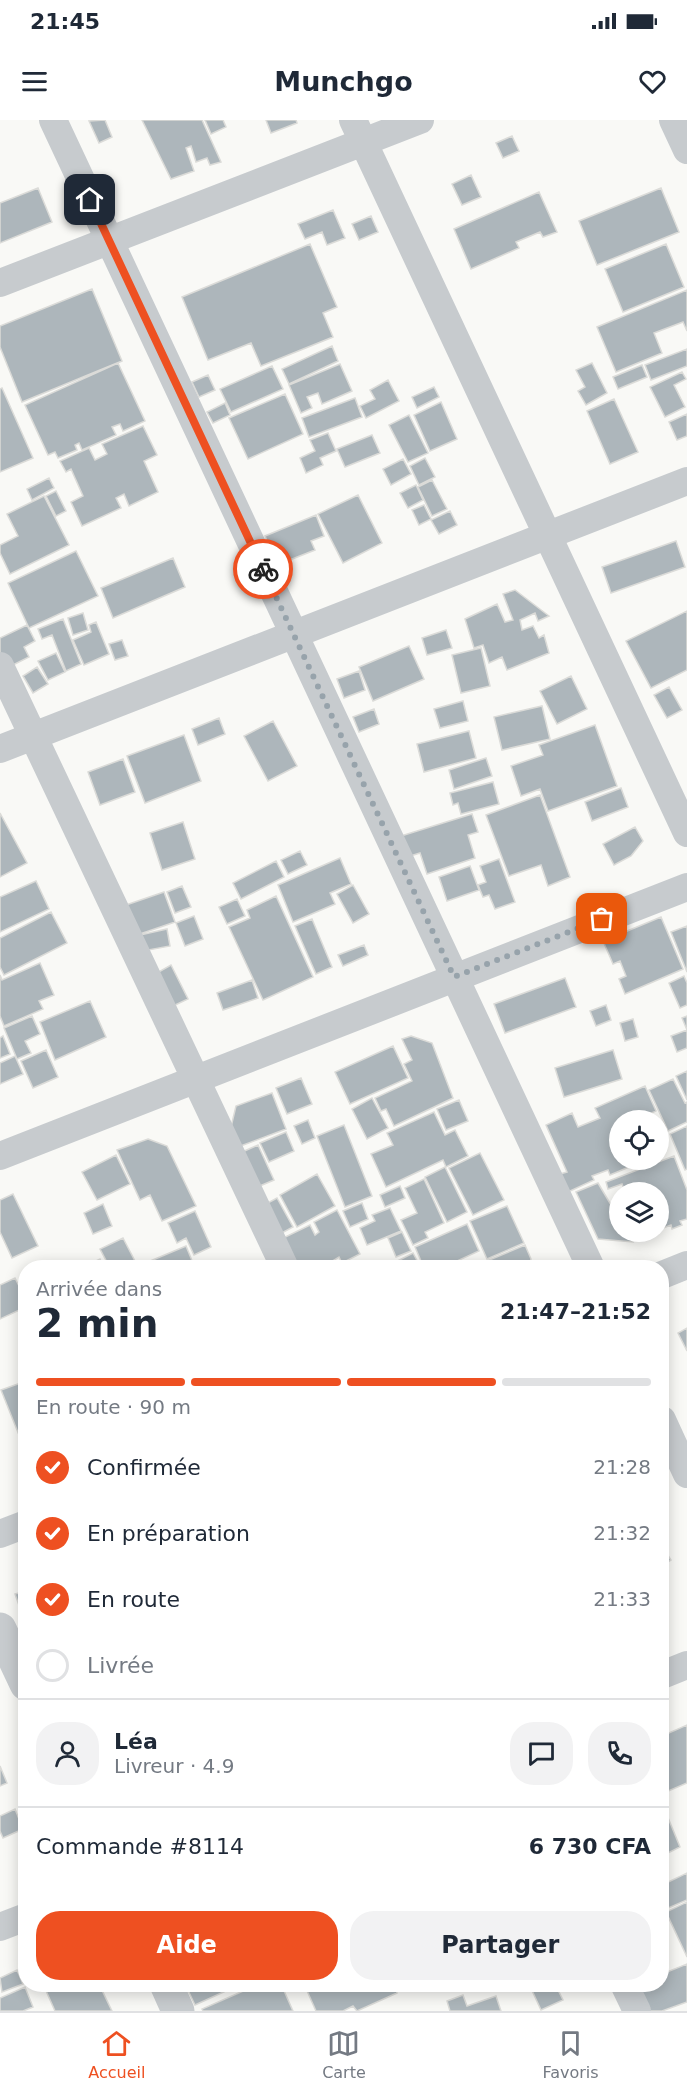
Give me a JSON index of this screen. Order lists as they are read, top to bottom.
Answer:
{
  "page": {
    "status": "21:45",
    "header": "Munchgo",
    "heading": ["2 min", "Arrivée dans", "21:47–21:52"],
    "panel": [
      "Léa",
      "Livreur · 4.9",
      "Commande #8114",
      "6 730 CFA"
    ],
    "bar": "En route · 90 m",
    "list": [
      ["Confirmée", "21:28"],
      ["En préparation", "21:32"],
      ["En route", "21:33"],
      "Livrée"
    ],
    "buttons": ["Aide", "Partager"],
    "tabs": ["Accueil", "Carte", "Favoris"]
  }
}
